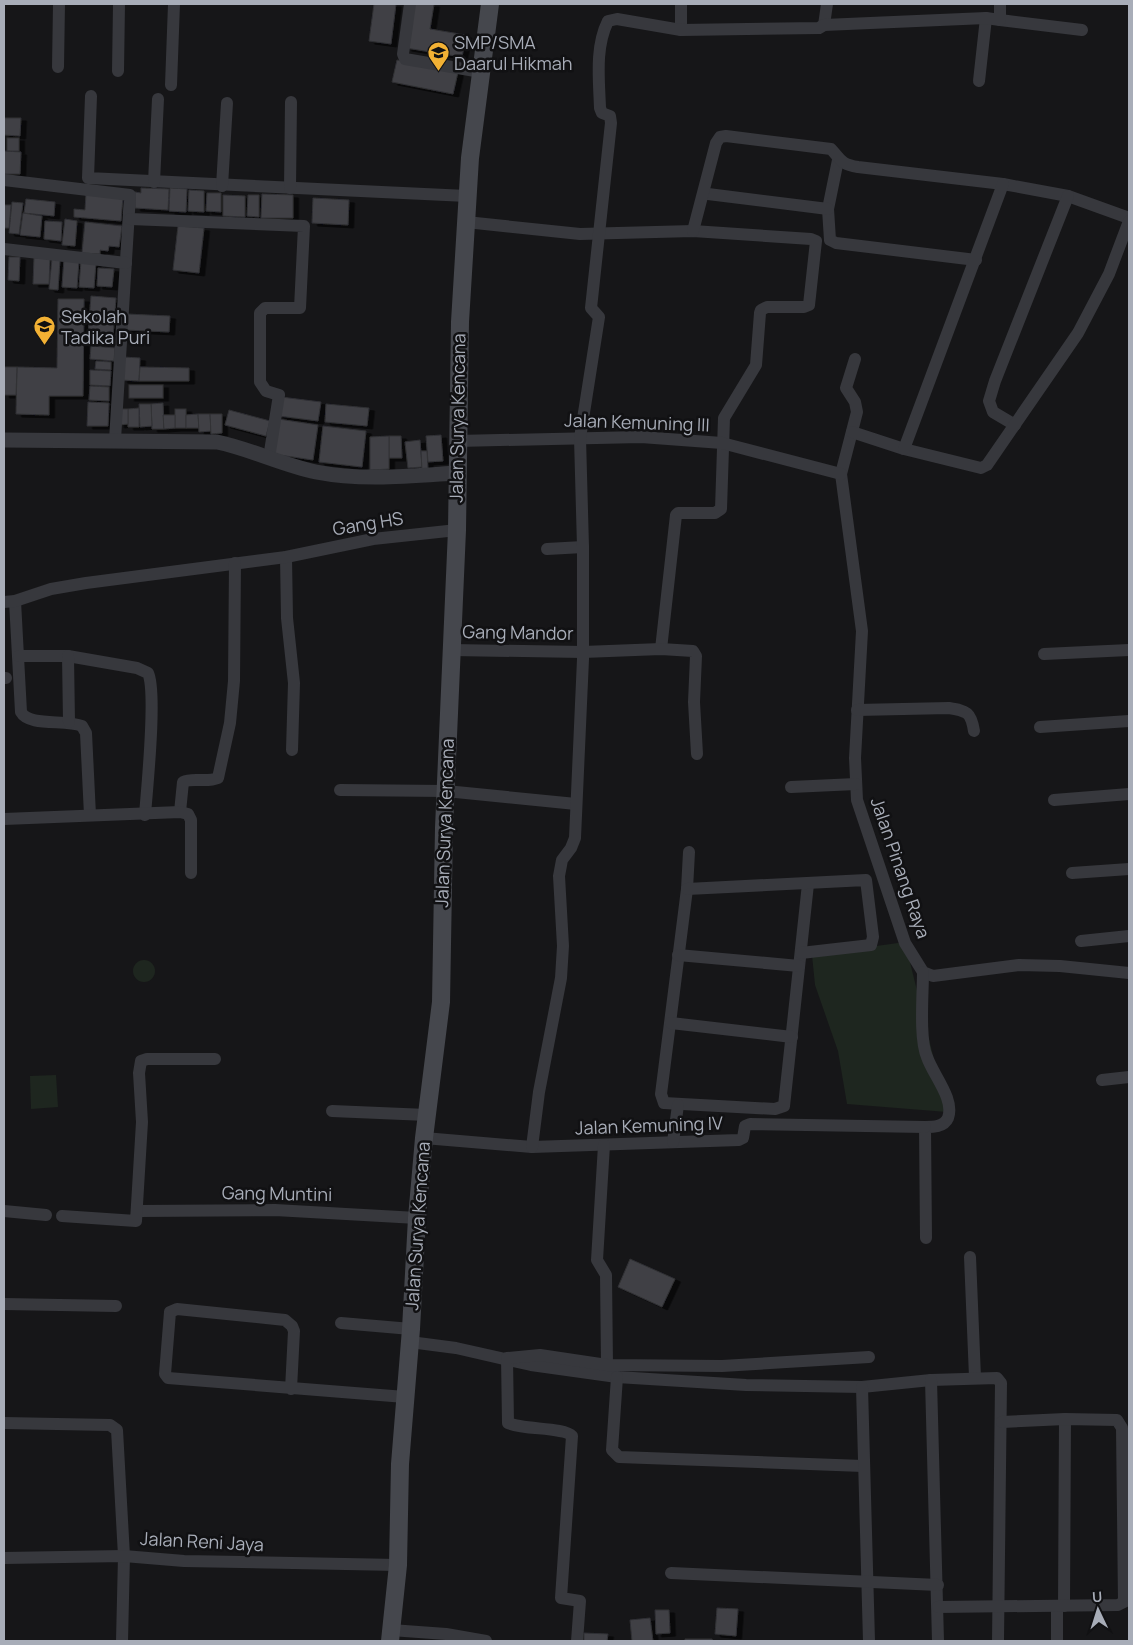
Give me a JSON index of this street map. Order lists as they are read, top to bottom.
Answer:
{
  "streets": {
    "main road": ["Jalan Surya Kencana"],
    "street": [
      "Jalan Kemuning III",
      "Gang HS",
      "Gang Mandor",
      "Jalan Pinang Raya",
      "Jalan Kemuning IV",
      "Gang Muntini",
      "Jalan Reni Jaya"
    ]
  },
  "crossings": [
    ["Jalan Surya Kencana", "Jalan Kemuning III"],
    ["Jalan Surya Kencana", "Gang HS"],
    ["Jalan Surya Kencana", "Gang Mandor"],
    ["Jalan Surya Kencana", "Jalan Kemuning IV"],
    ["Jalan Surya Kencana", "Gang Muntini"],
    ["Jalan Surya Kencana", "Jalan Reni Jaya"],
    ["Jalan Kemuning III", "Jalan Pinang Raya"]
  ],
  "places": {
    "school or university": ["SMP/SMA Daarul Hikmah", "Sekolah Tadika Puri"]
  },
  "north": "top"
}
